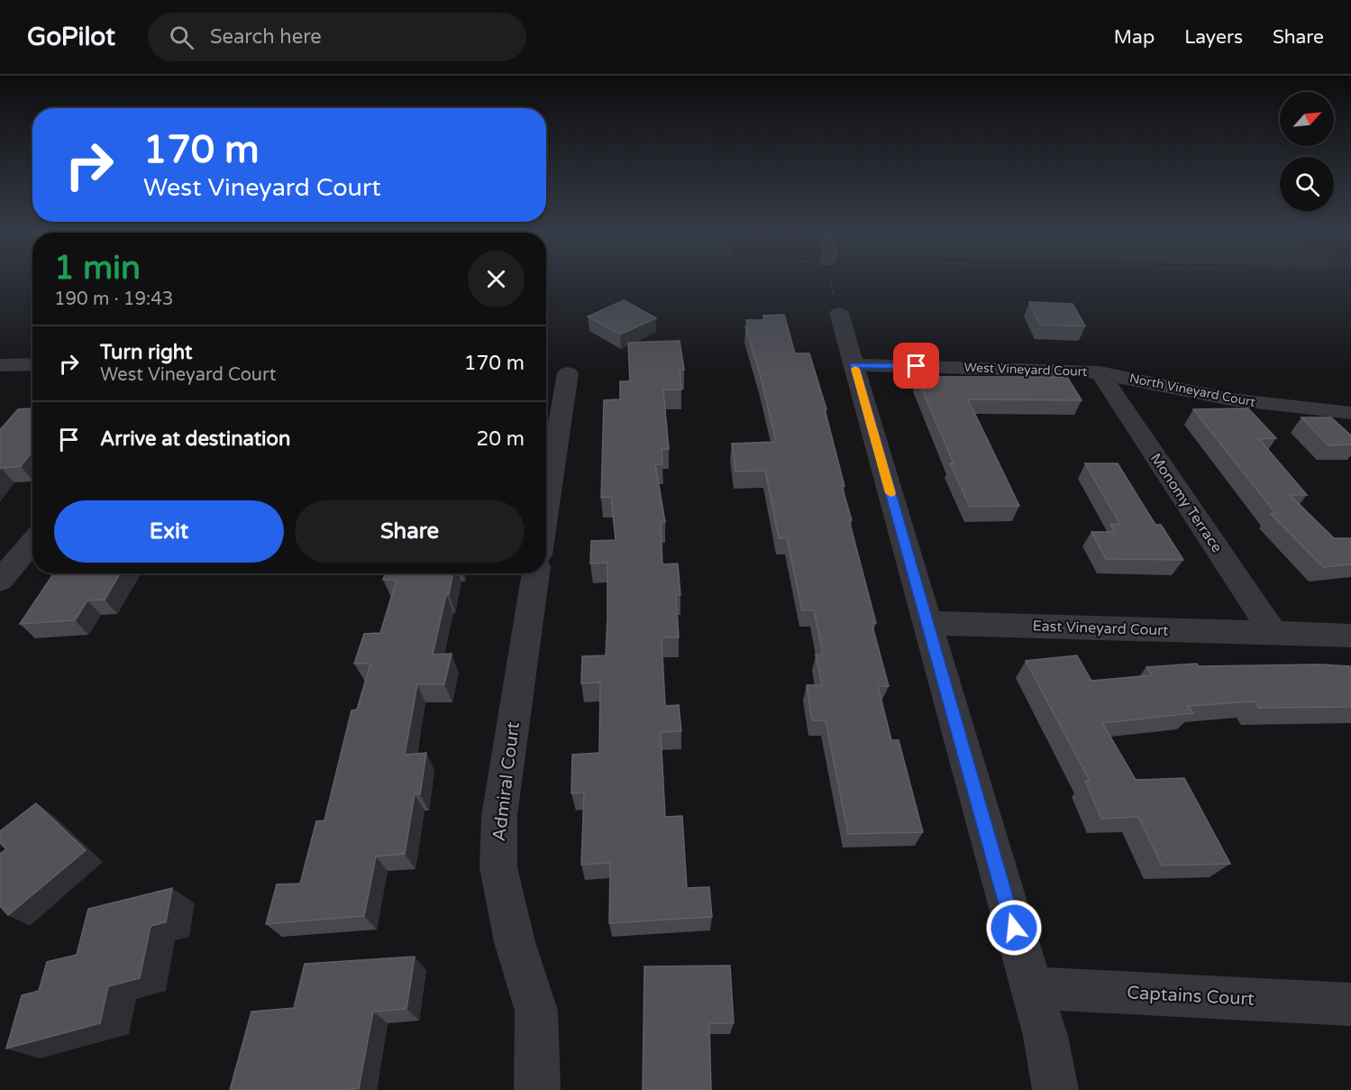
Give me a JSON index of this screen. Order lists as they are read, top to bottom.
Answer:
{
  "streets": {
    "street": [
      "West Vineyard Court",
      "North Vineyard Court",
      "Monomy Terrace",
      "East Vineyard Court",
      "Admiral Court",
      "Captains Court"
    ]
  },
  "crossings": [
    ["West Vineyard Court", "North Vineyard Court"],
    ["West Vineyard Court", "Monomy Terrace"],
    ["North Vineyard Court", "Monomy Terrace"],
    ["Monomy Terrace", "East Vineyard Court"]
  ],
  "north": "top right",
  "page": {
    "header": "GoPilot",
    "search": "Search here",
    "nav": ["Map", "Layers", "Share"],
    "turn": ["170 m", "West Vineyard Court"],
    "heading": ["1 min", "190 m · 19:43"],
    "list": [
      {
        "name": "Turn right",
        "note": "West Vineyard Court",
        "value": "170 m"
      },
      {
        "name": "Arrive at destination",
        "value": "20 m"
      }
    ],
    "buttons": ["Exit", "Share"]
  }
}
